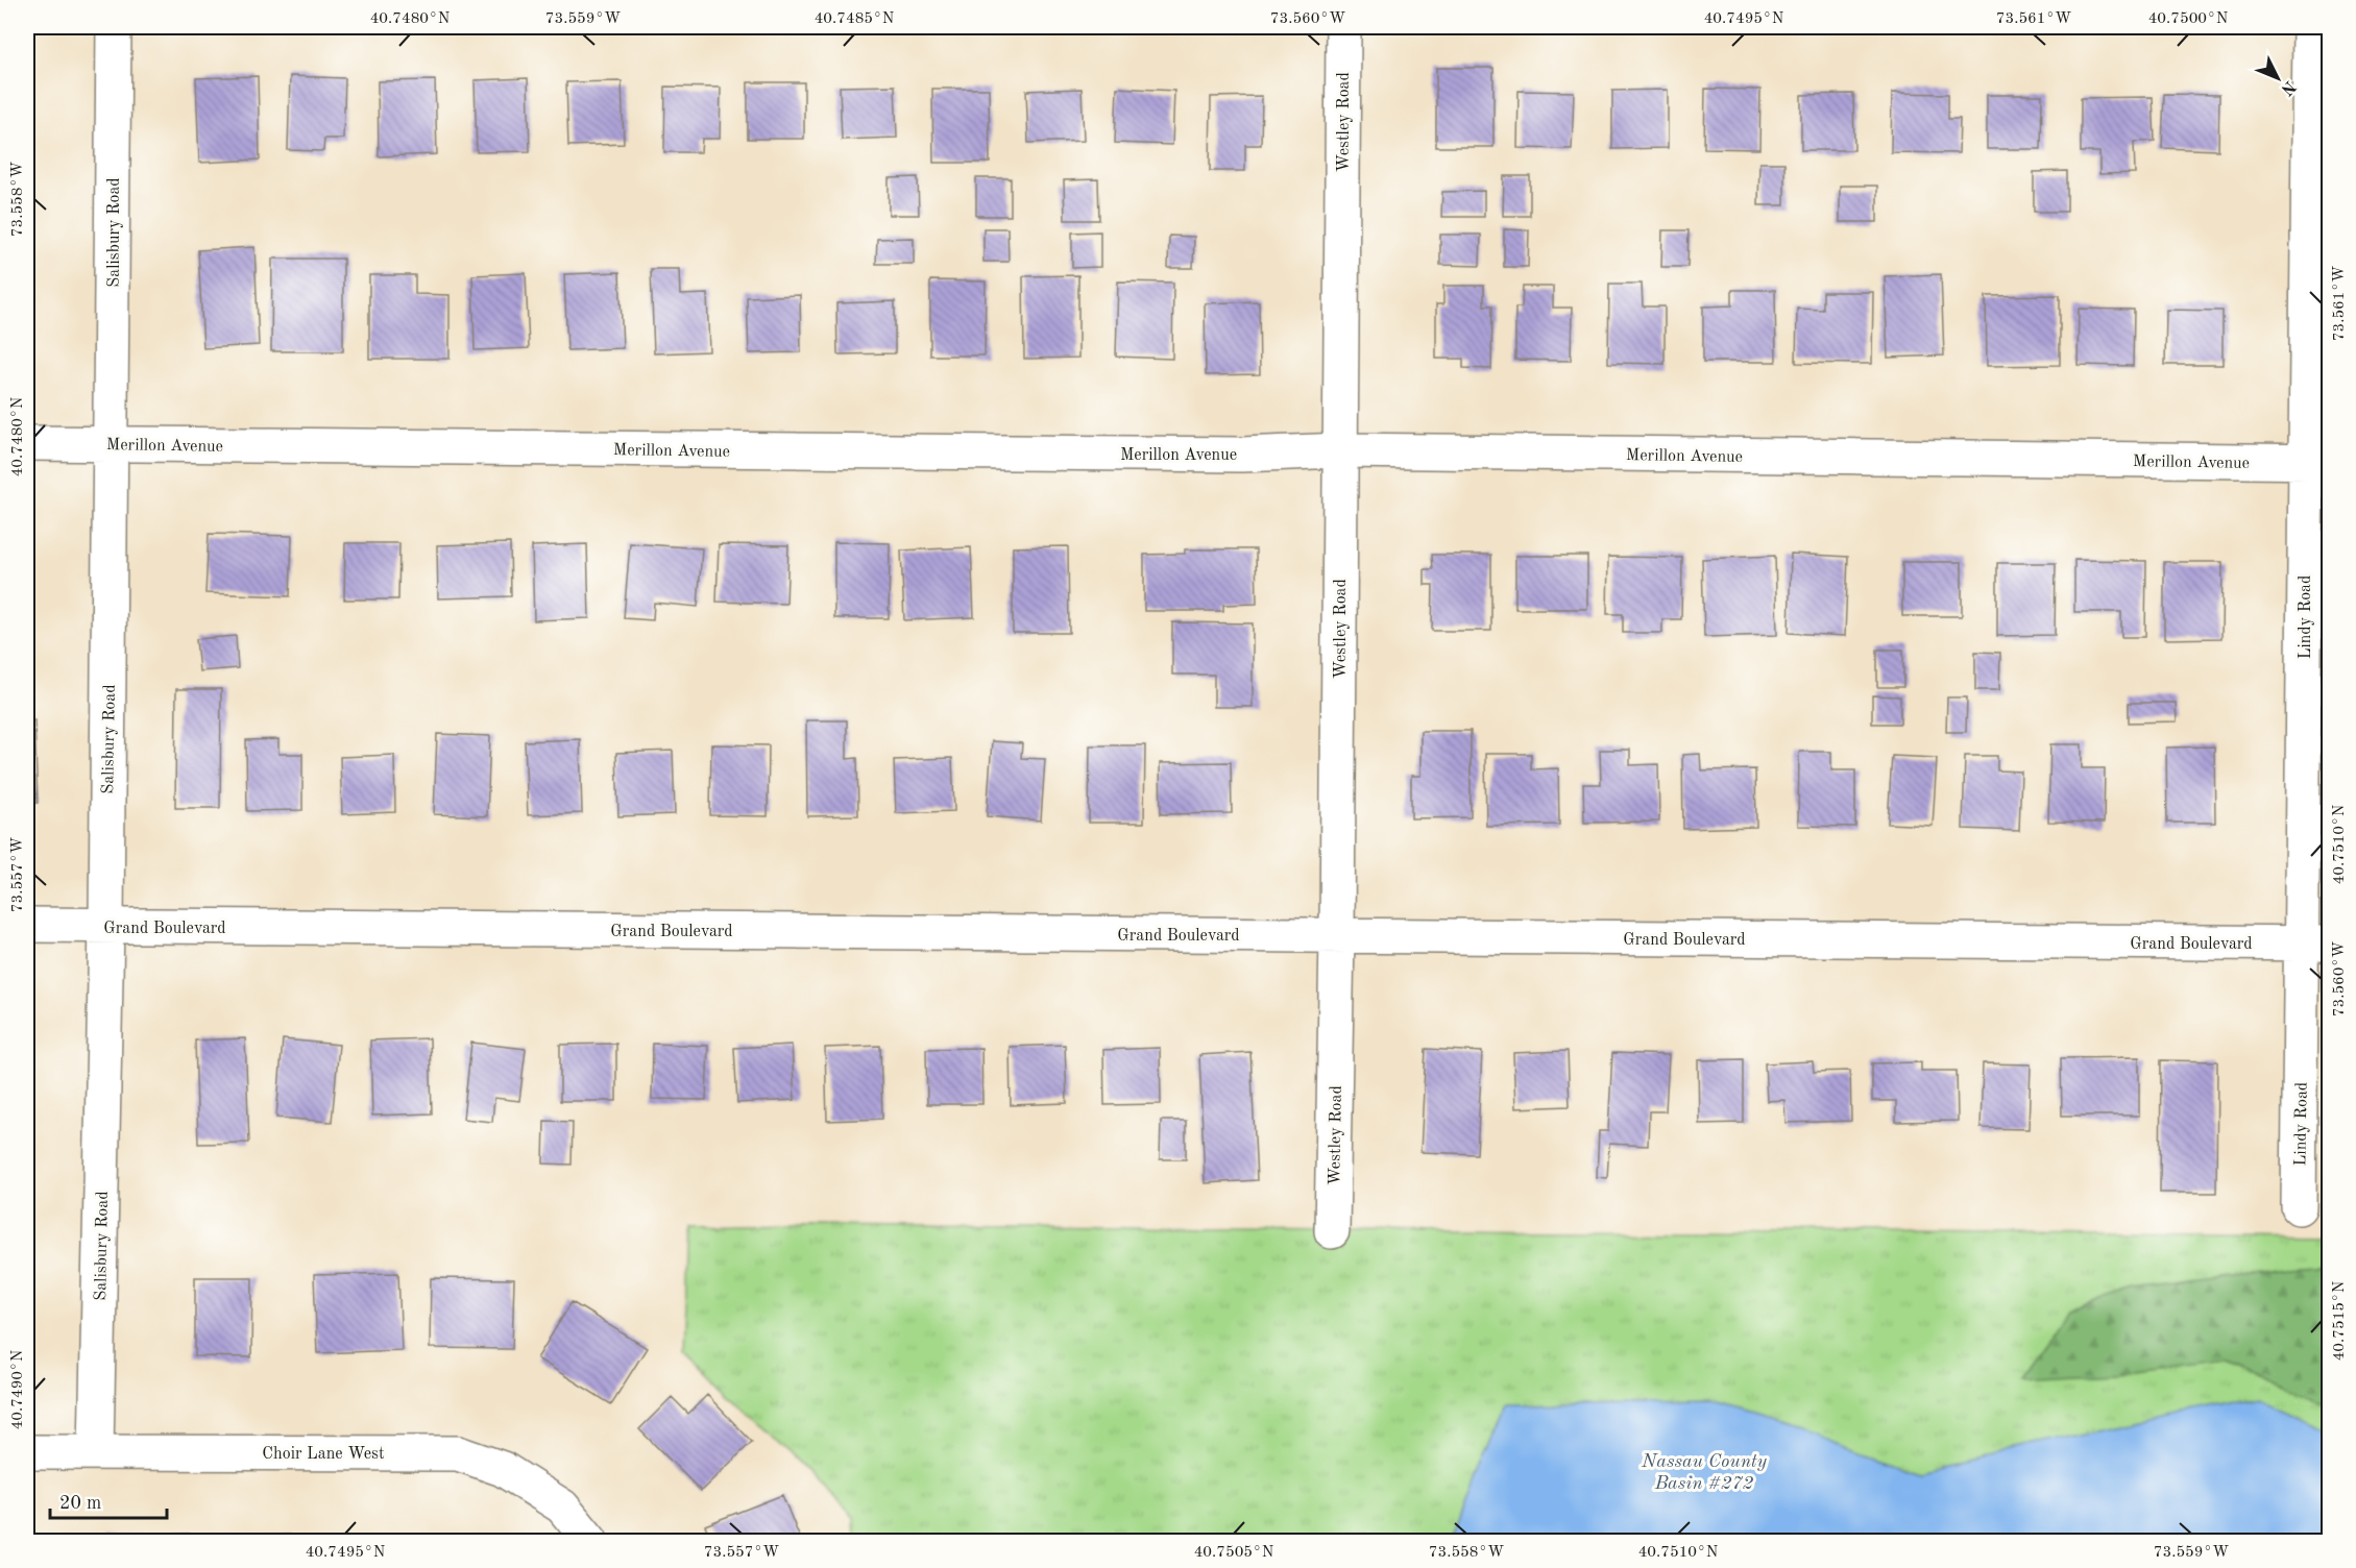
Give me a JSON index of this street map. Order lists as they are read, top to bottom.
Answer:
{
  "streets": {
    "street": [
      "Westley Road",
      "Salisbury Road",
      "Merillon Avenue",
      "Lindy Road",
      "Grand Boulevard",
      "Choir Lane West"
    ]
  },
  "crossings": [
    ["Westley Road", "Merillon Avenue"],
    ["Westley Road", "Grand Boulevard"],
    ["Salisbury Road", "Merillon Avenue"],
    ["Salisbury Road", "Grand Boulevard"],
    ["Salisbury Road", "Choir Lane West"],
    ["Merillon Avenue", "Lindy Road"],
    ["Lindy Road", "Grand Boulevard"]
  ],
  "water": ["Nassau County Basin #272"],
  "scale_bar": "20 m",
  "north": "bottom right",
  "coordinates": [
    "40.7480°N",
    "73.559°W",
    "40.7485°N",
    "73.560°W",
    "40.7495°N",
    "73.561°W",
    "40.7500°N",
    "73.558°W",
    "40.7510°N",
    "73.557°W",
    "40.7515°N",
    "40.7490°N",
    "40.7505°N"
  ]
}
